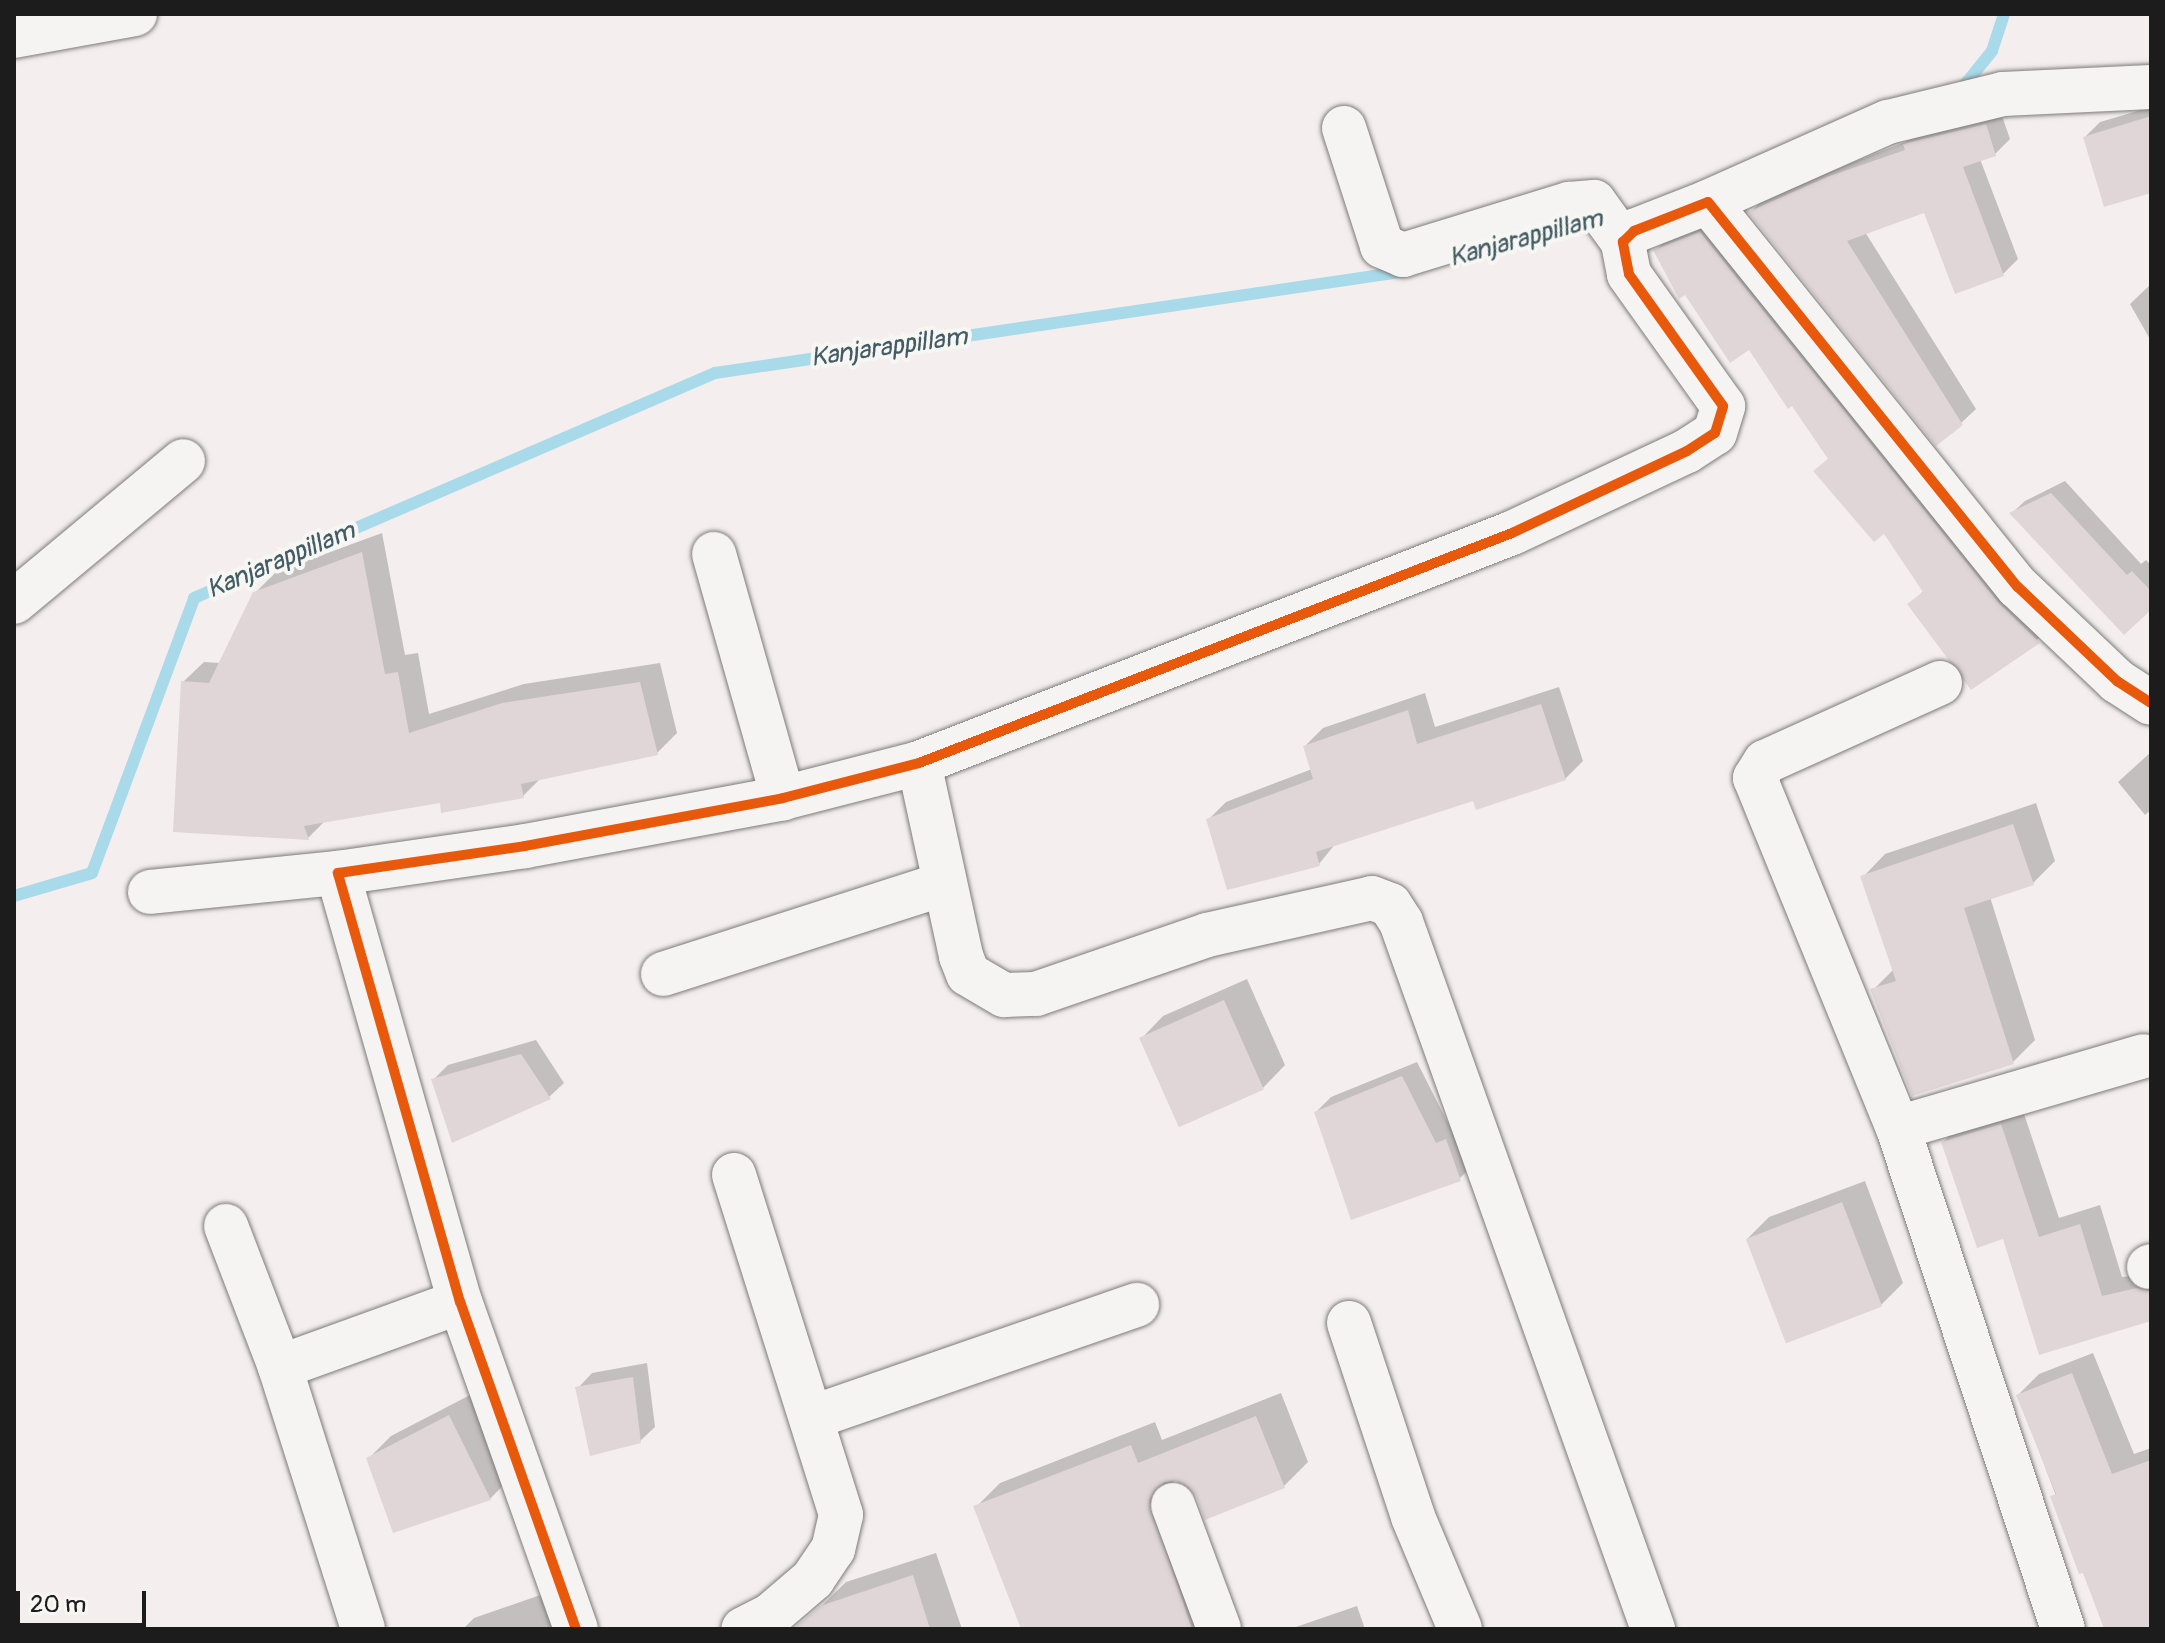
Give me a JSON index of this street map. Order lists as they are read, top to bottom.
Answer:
{
  "water": ["Kanjarappillam"],
  "scale_bar": "20 m"
}
